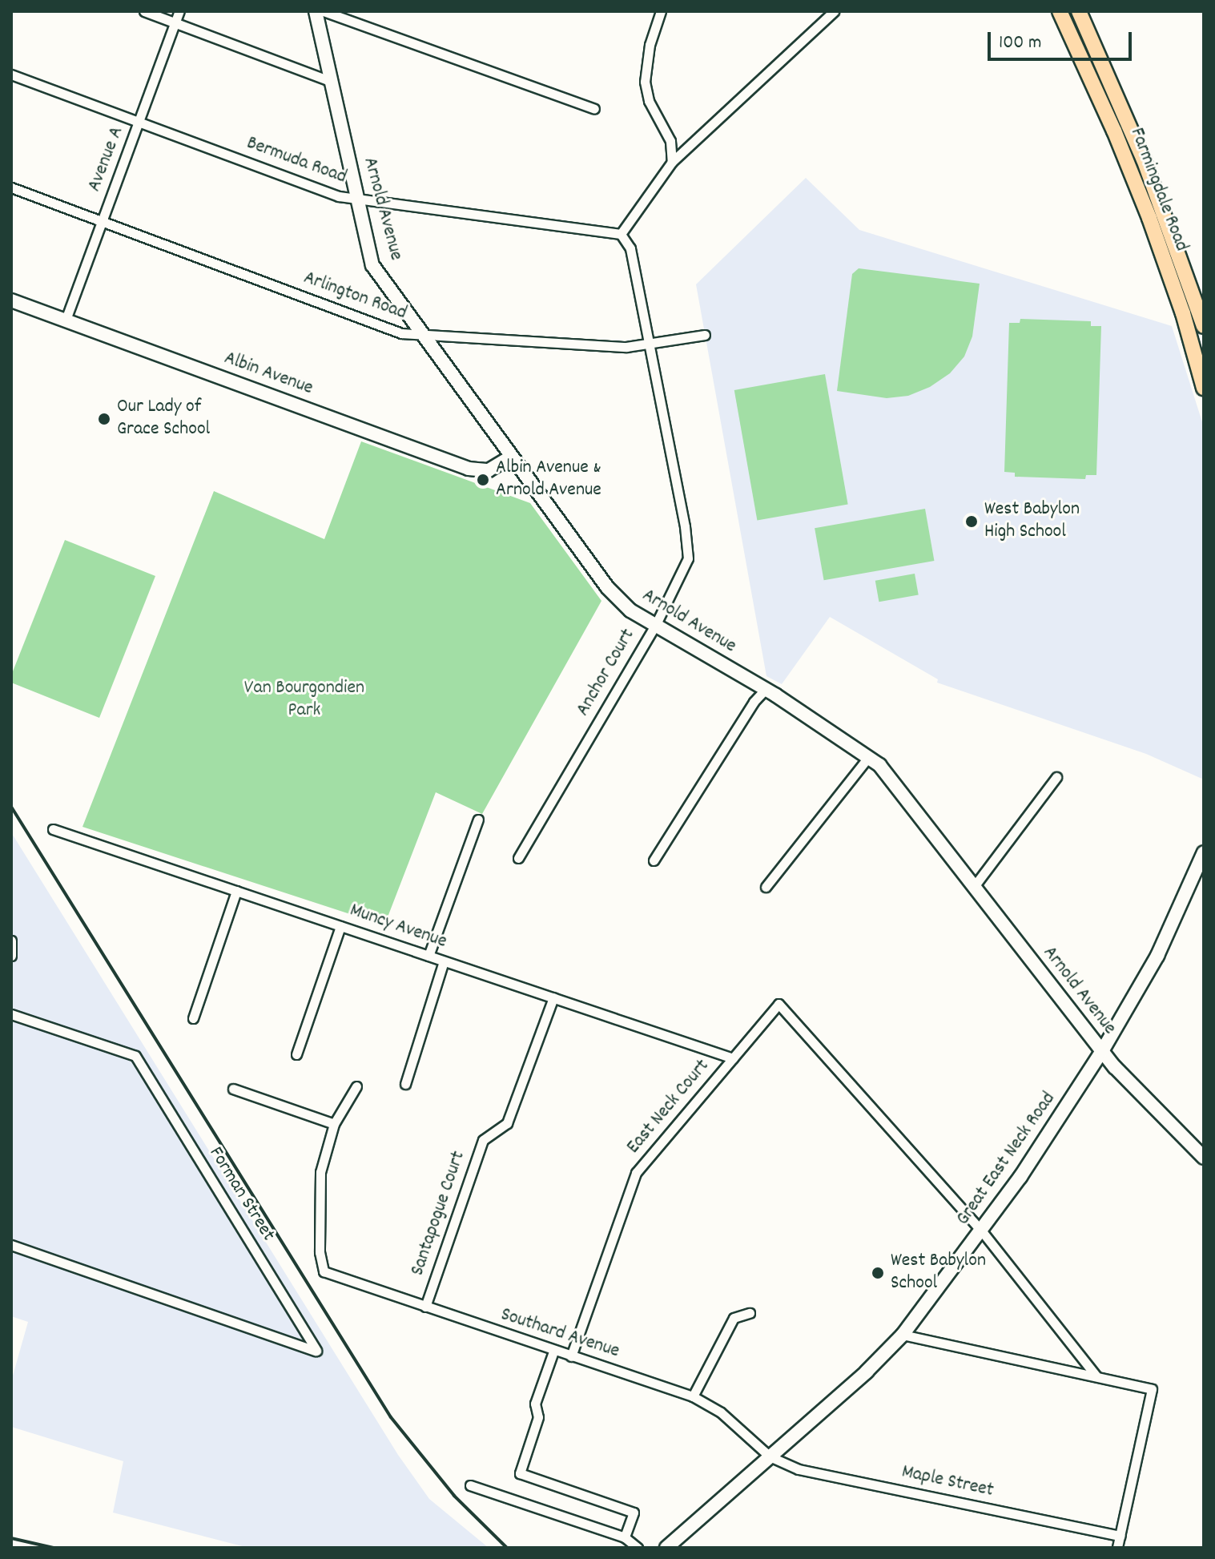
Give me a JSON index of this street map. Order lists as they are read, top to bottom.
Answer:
{
  "streets": {
    "main road": ["Farmingdale Road"],
    "street": [
      "Avenue A",
      "Bermuda Road",
      "Arnold Avenue",
      "Arlington Road",
      "Albin Avenue",
      "Anchor Court",
      "Muncy Avenue",
      "East Neck Court",
      "Great East Neck Road",
      "Forman Street",
      "Santapogue Court",
      "Southard Avenue",
      "Maple Street"
    ]
  },
  "crossings": [
    ["Avenue A", "Bermuda Road"],
    ["Avenue A", "Arlington Road"],
    ["Avenue A", "Albin Avenue"],
    ["Bermuda Road", "Arnold Avenue"],
    ["Bermuda Road", "Anchor Court"],
    ["Arnold Avenue", "Arlington Road"],
    ["Arnold Avenue", "Albin Avenue"],
    ["Arnold Avenue", "Anchor Court"],
    ["Arnold Avenue", "Great East Neck Road"],
    ["Arlington Road", "Anchor Court"],
    ["Muncy Avenue", "East Neck Court"],
    ["Muncy Avenue", "Santapogue Court"],
    ["East Neck Court", "Great East Neck Road"],
    ["East Neck Court", "Southard Avenue"],
    ["Great East Neck Road", "Southard Avenue"],
    ["Great East Neck Road", "Maple Street"],
    ["Santapogue Court", "Southard Avenue"],
    ["Southard Avenue", "Maple Street"]
  ],
  "parks": ["Van Bourgondien Park"],
  "places": [
    "Our Lady of Grace School",
    "Albin Avenue & Arnold Avenue",
    "West Babylon High School",
    "West Babylon School"
  ],
  "scale_bar": "100 m"
}
